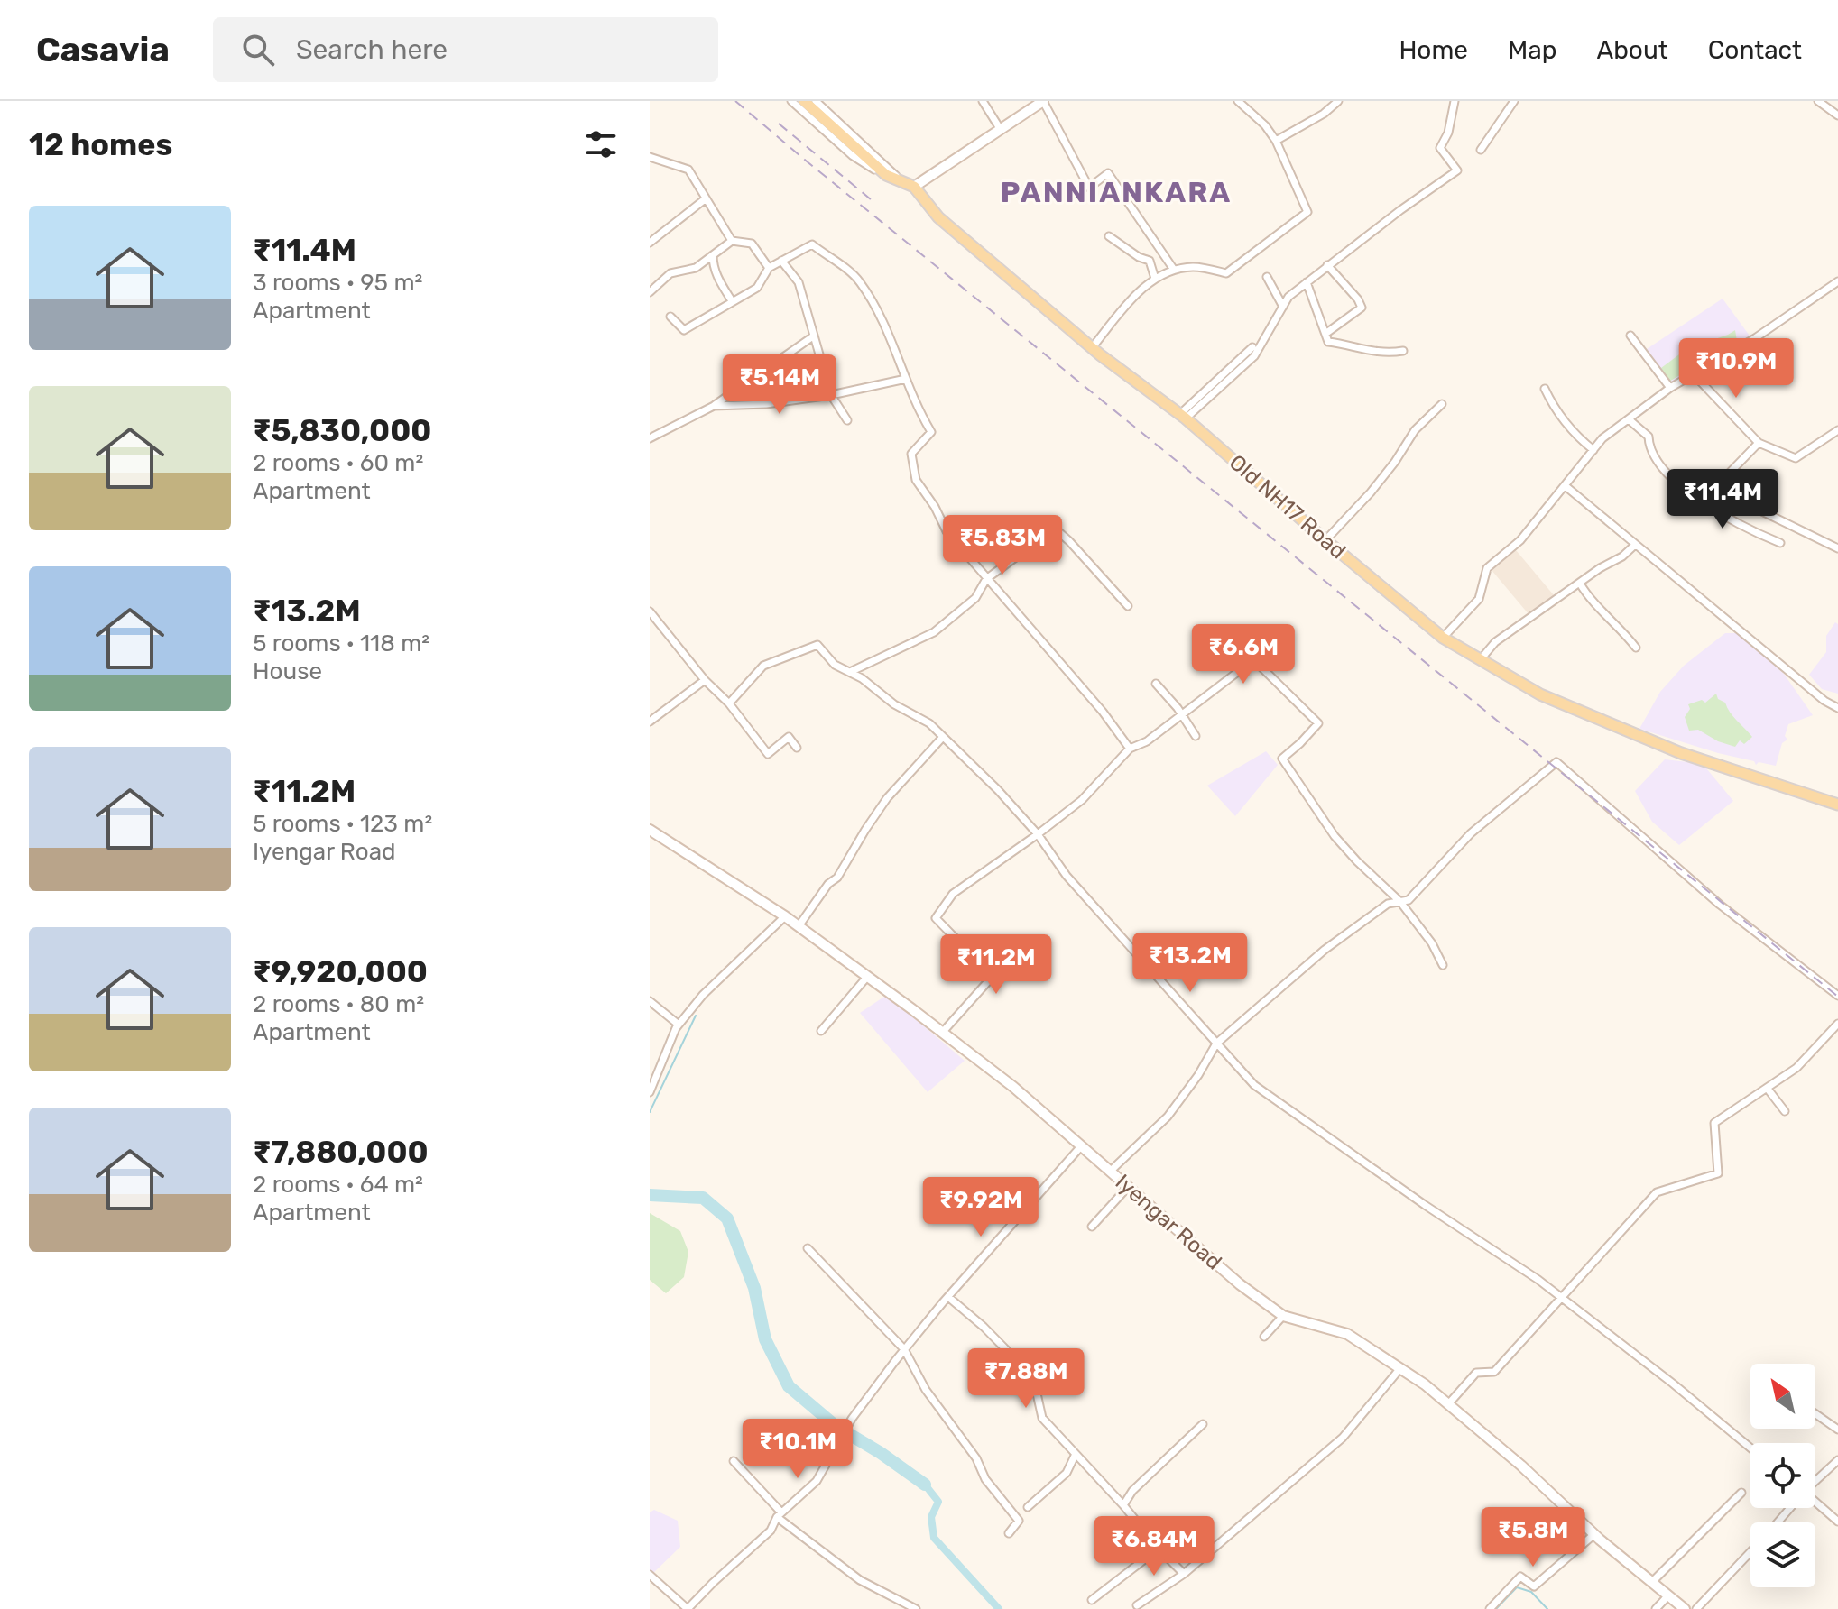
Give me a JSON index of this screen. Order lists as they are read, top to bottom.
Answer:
{
  "streets": {
    "main road": ["Old NH17 Road", "Iyengar Road"]
  },
  "districts": ["PANNIANKARA"],
  "north": "top left",
  "page": {
    "header": "Casavia",
    "search": "Search here",
    "nav": [
      "Home",
      "Map",
      "About",
      "Contact"
    ],
    "heading": "12 homes",
    "list": [
      {
        "name": "₹11.4M",
        "note": "3 rooms · 95 m² · Apartment"
      },
      {
        "name": "₹5,830,000",
        "note": "2 rooms · 60 m² · Apartment"
      },
      {
        "name": "₹13.2M",
        "note": "5 rooms · 118 m² · House"
      },
      {
        "name": "₹11.2M",
        "note": "5 rooms · 123 m² · Iyengar Road"
      },
      {
        "name": "₹9,920,000",
        "note": "2 rooms · 80 m² · Apartment"
      },
      {
        "name": "₹7,880,000",
        "note": "2 rooms · 64 m² · Apartment"
      }
    ],
    "price": [
      "₹10.9M",
      "₹5.14M",
      "₹11.4M",
      "₹5.83M",
      "₹6.6M",
      "₹13.2M",
      "₹11.2M",
      "₹9.92M",
      "₹7.88M",
      "₹10.1M",
      "₹5.8M",
      "₹6.84M"
    ]
  }
}
